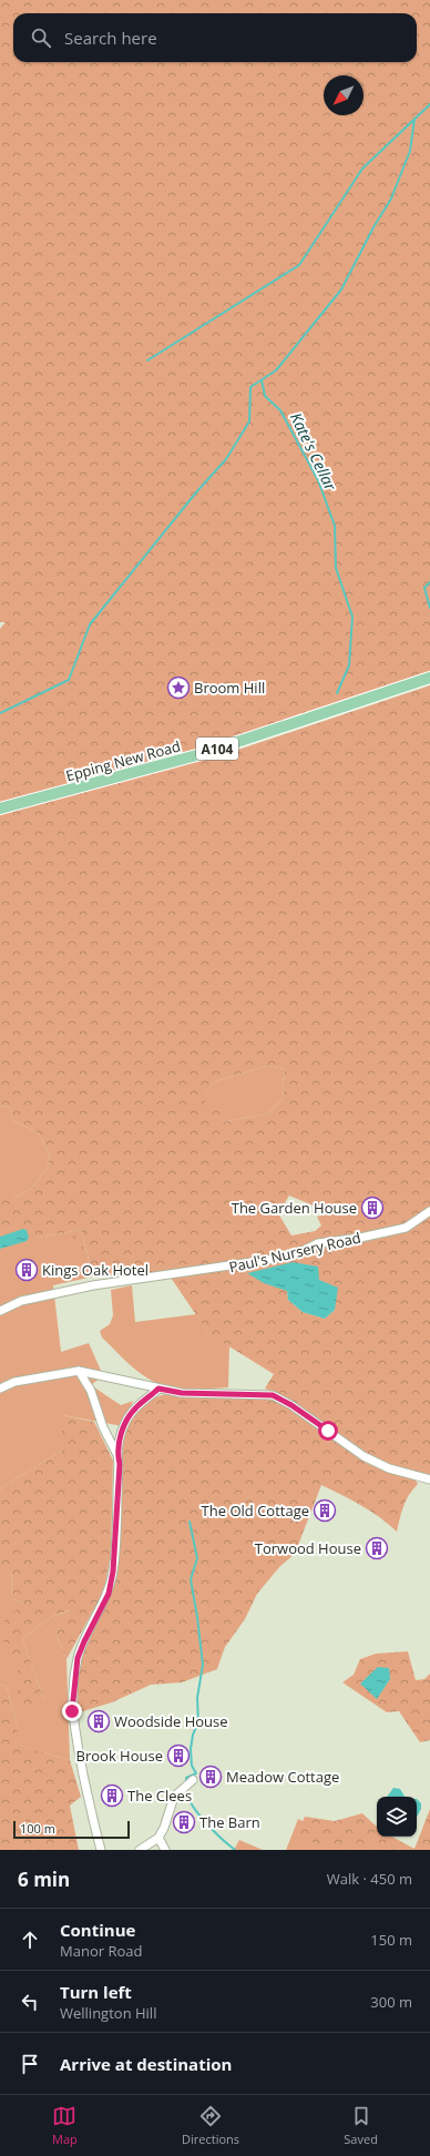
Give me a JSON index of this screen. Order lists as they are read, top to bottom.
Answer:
{
  "streets": {
    "main road": ["A104", "Epping New Road"],
    "street": ["Paul's Nursery Road"]
  },
  "water": ["Kate's Cellar"],
  "places": {
    "place": ["Broom Hill"],
    "building": [
      "The Garden House",
      "Kings Oak Hotel",
      "The Old Cottage",
      "Torwood House",
      "Woodside House",
      "Brook House",
      "Meadow Cottage",
      "The Clees",
      "The Barn"
    ]
  },
  "scale_bar": "100 m",
  "north": "bottom left",
  "page": {
    "search": "Search here",
    "scale": "100 m",
    "heading": ["6 min", "Walk · 450 m"],
    "list": [
      ["Continue", "Manor Road", "150 m"],
      ["Turn left", "Wellington Hill", "300 m"],
      "Arrive at destination"
    ],
    "nav": ["Map", "Directions", "Saved"]
  }
}
